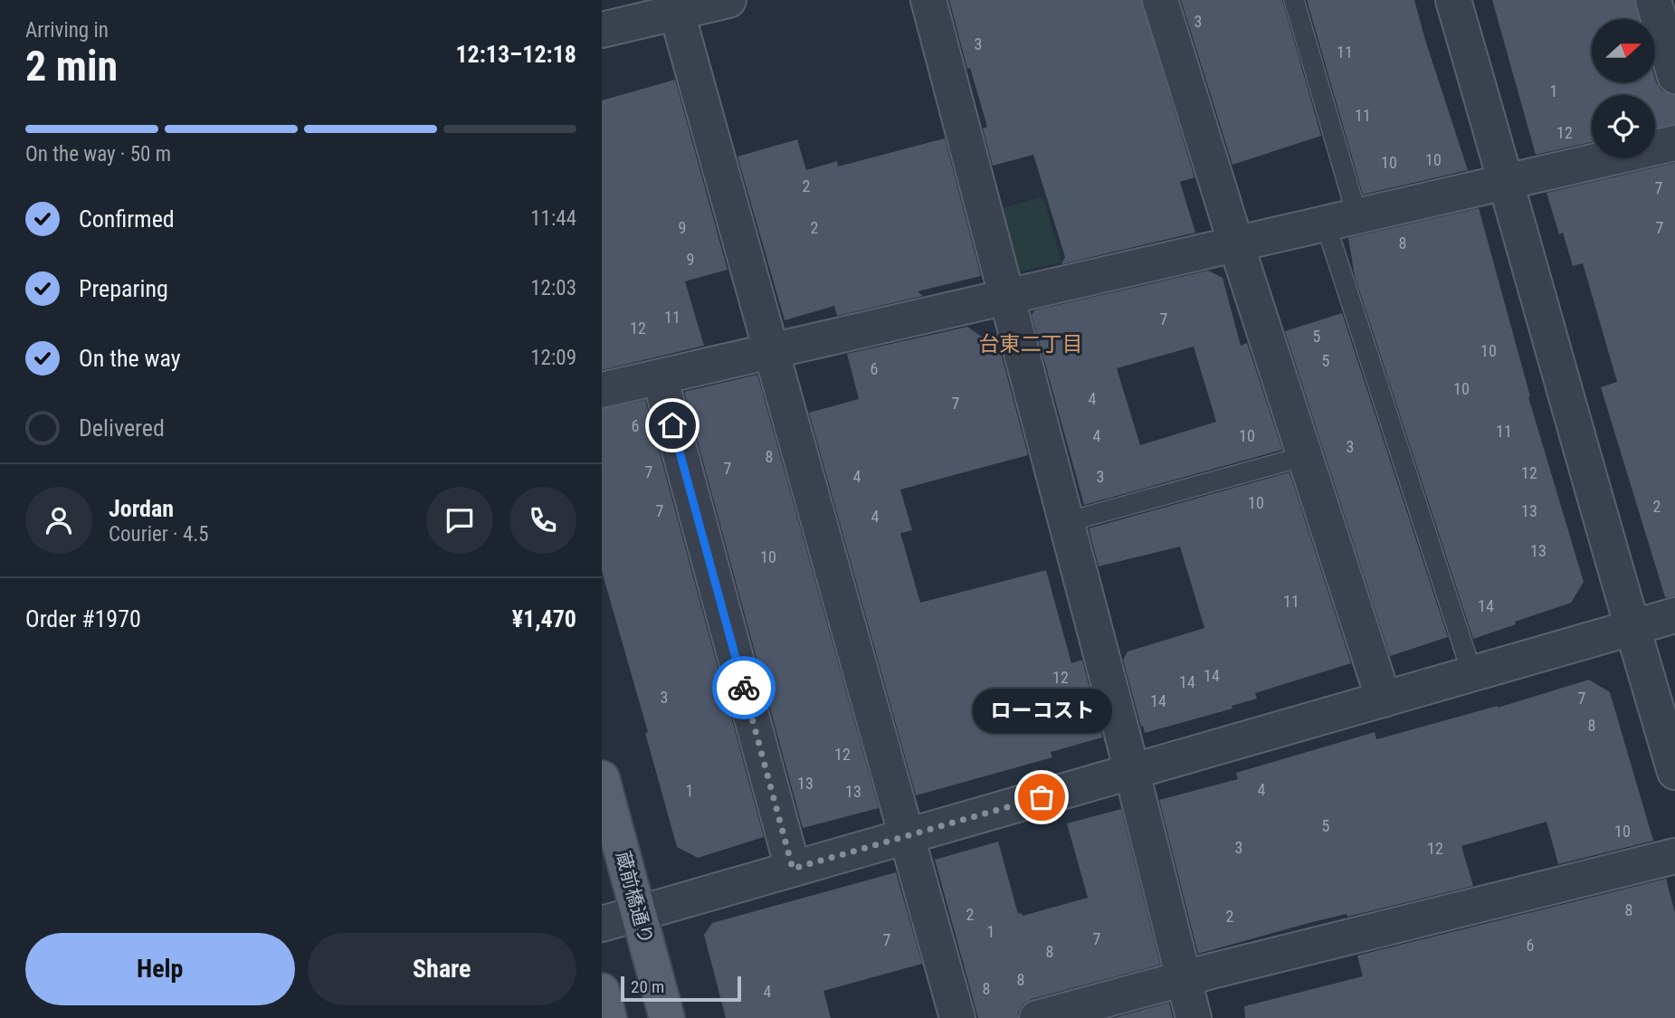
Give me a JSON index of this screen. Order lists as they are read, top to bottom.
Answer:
{
  "streets": {
    "main road": ["蔵前橋通り"]
  },
  "districts": ["台東二丁目"],
  "places": ["ローコスト"],
  "house_numbers": [
    "3",
    "3",
    "11",
    "1",
    "11",
    "12",
    "10",
    "10",
    "2",
    "7",
    "9",
    "2",
    "7",
    "8",
    "9",
    "11",
    "7",
    "12",
    "5",
    "10",
    "5",
    "6",
    "10",
    "4",
    "7",
    "6",
    "11",
    "4",
    "10",
    "3",
    "8",
    "7",
    "7",
    "12",
    "4",
    "3",
    "10",
    "2",
    "7",
    "13",
    "4",
    "13",
    "10",
    "11",
    "14",
    "14",
    "12",
    "14",
    "3",
    "7",
    "14",
    "8",
    "12",
    "13",
    "4",
    "1",
    "13",
    "5",
    "10",
    "3",
    "12",
    "8",
    "2",
    "2",
    "1",
    "7",
    "7",
    "6",
    "8",
    "8",
    "8",
    "4"
  ],
  "scale_bar": "20 m",
  "north": "right",
  "page": {
    "heading": ["2 min", "Arriving in", "12:13–12:18"],
    "panel": [
      "Jordan",
      "Courier · 4.5",
      "Order #1970",
      "¥1,470"
    ],
    "bar": "On the way · 50 m",
    "list": [
      ["Confirmed", "11:44"],
      ["Preparing", "12:03"],
      ["On the way", "12:09"],
      "Delivered"
    ],
    "bubble": "ローコスト",
    "buttons": ["Help", "Share"],
    "scale": "20 m"
  }
}
